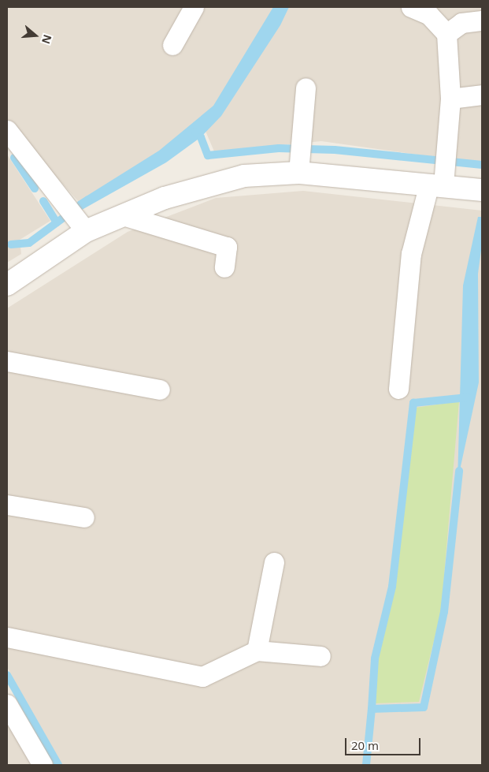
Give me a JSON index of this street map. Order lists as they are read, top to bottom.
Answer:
{
  "scale_bar": "20 m",
  "north": "right"
}
